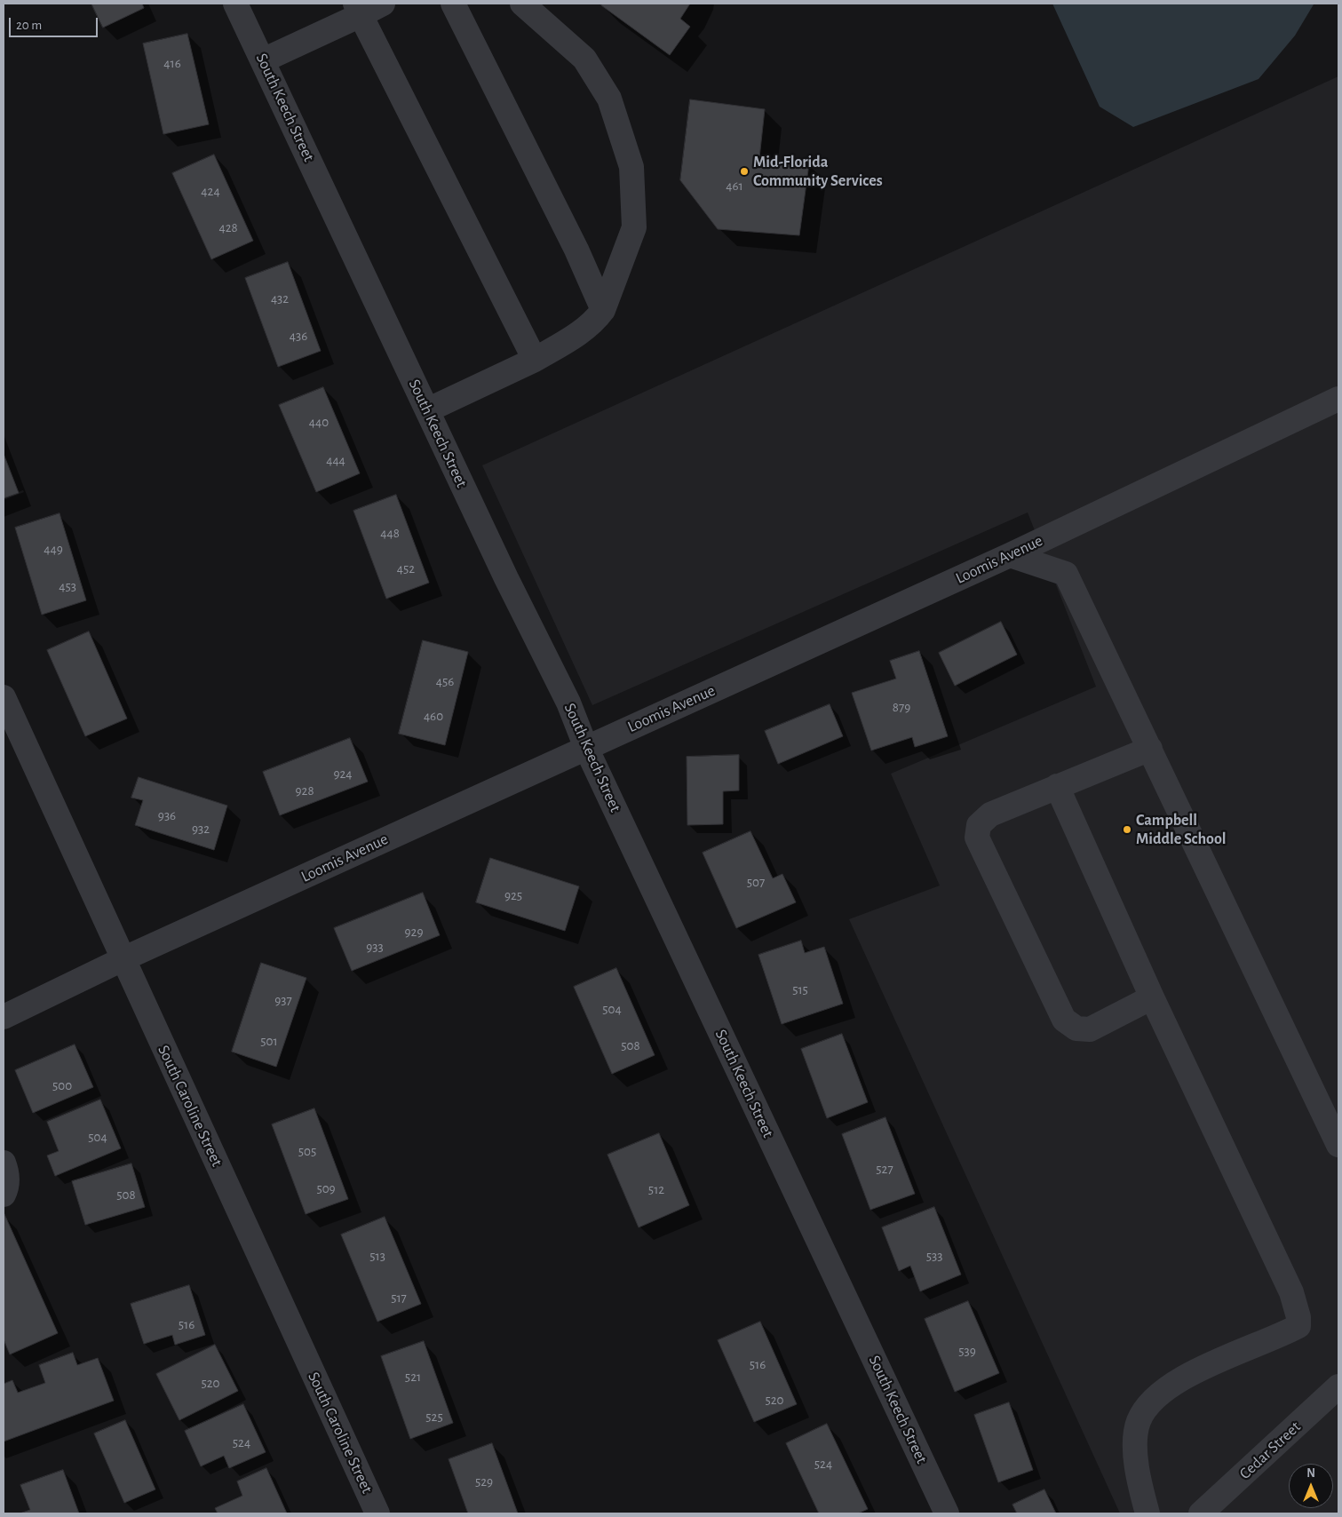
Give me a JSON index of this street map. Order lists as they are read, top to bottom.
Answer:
{
  "streets": {
    "street": [
      "South Keech Street",
      "Loomis Avenue",
      "South Caroline Street",
      "Cedar Street"
    ]
  },
  "crossings": [
    ["South Keech Street", "Loomis Avenue"],
    ["Loomis Avenue", "South Caroline Street"]
  ],
  "places": ["Mid-Florida Community Services", "Campbell Middle School"],
  "house_numbers": [
    "416",
    "461",
    "424",
    "428",
    "432",
    "436",
    "440",
    "444",
    "448",
    "449",
    "452",
    "453",
    "456",
    "879",
    "460",
    "924",
    "928",
    "936",
    "932",
    "507",
    "925",
    "929",
    "933",
    "515",
    "937",
    "504",
    "501",
    "508",
    "500",
    "504",
    "505",
    "527",
    "509",
    "512",
    "508",
    "513",
    "533",
    "517",
    "516",
    "539",
    "516",
    "521",
    "520",
    "520",
    "525",
    "524",
    "524",
    "529"
  ],
  "scale_bar": "20 m",
  "north": "top"
}
